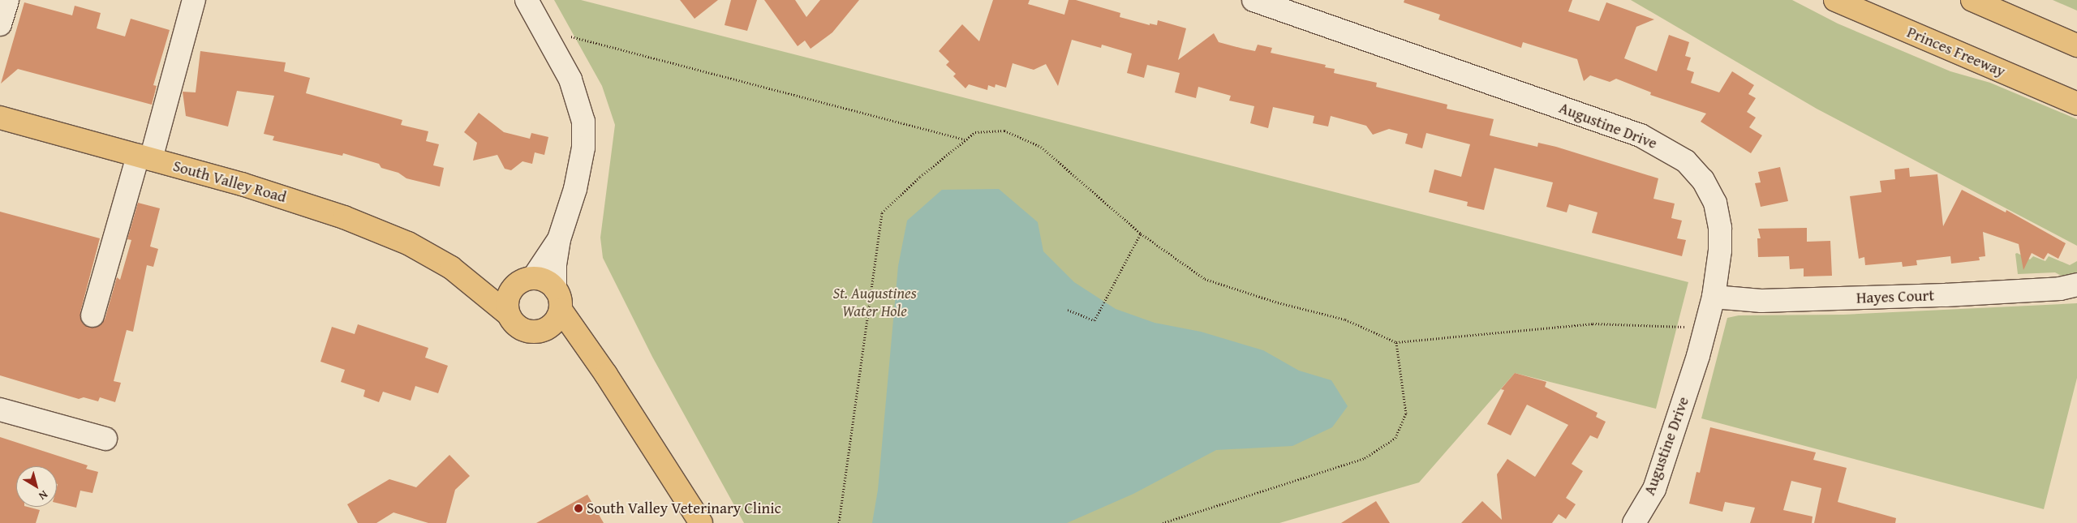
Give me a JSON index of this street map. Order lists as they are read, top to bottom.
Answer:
{
  "streets": {
    "main road": ["Princes Freeway", "South Valley Road"],
    "street": ["Augustine Drive", "Hayes Court"]
  },
  "crossings": [
    ["Augustine Drive", "Hayes Court"]
  ],
  "parks": ["St. Augustines Water Hole"],
  "places": ["South Valley Veterinary Clinic"],
  "north": "bottom right"
}
